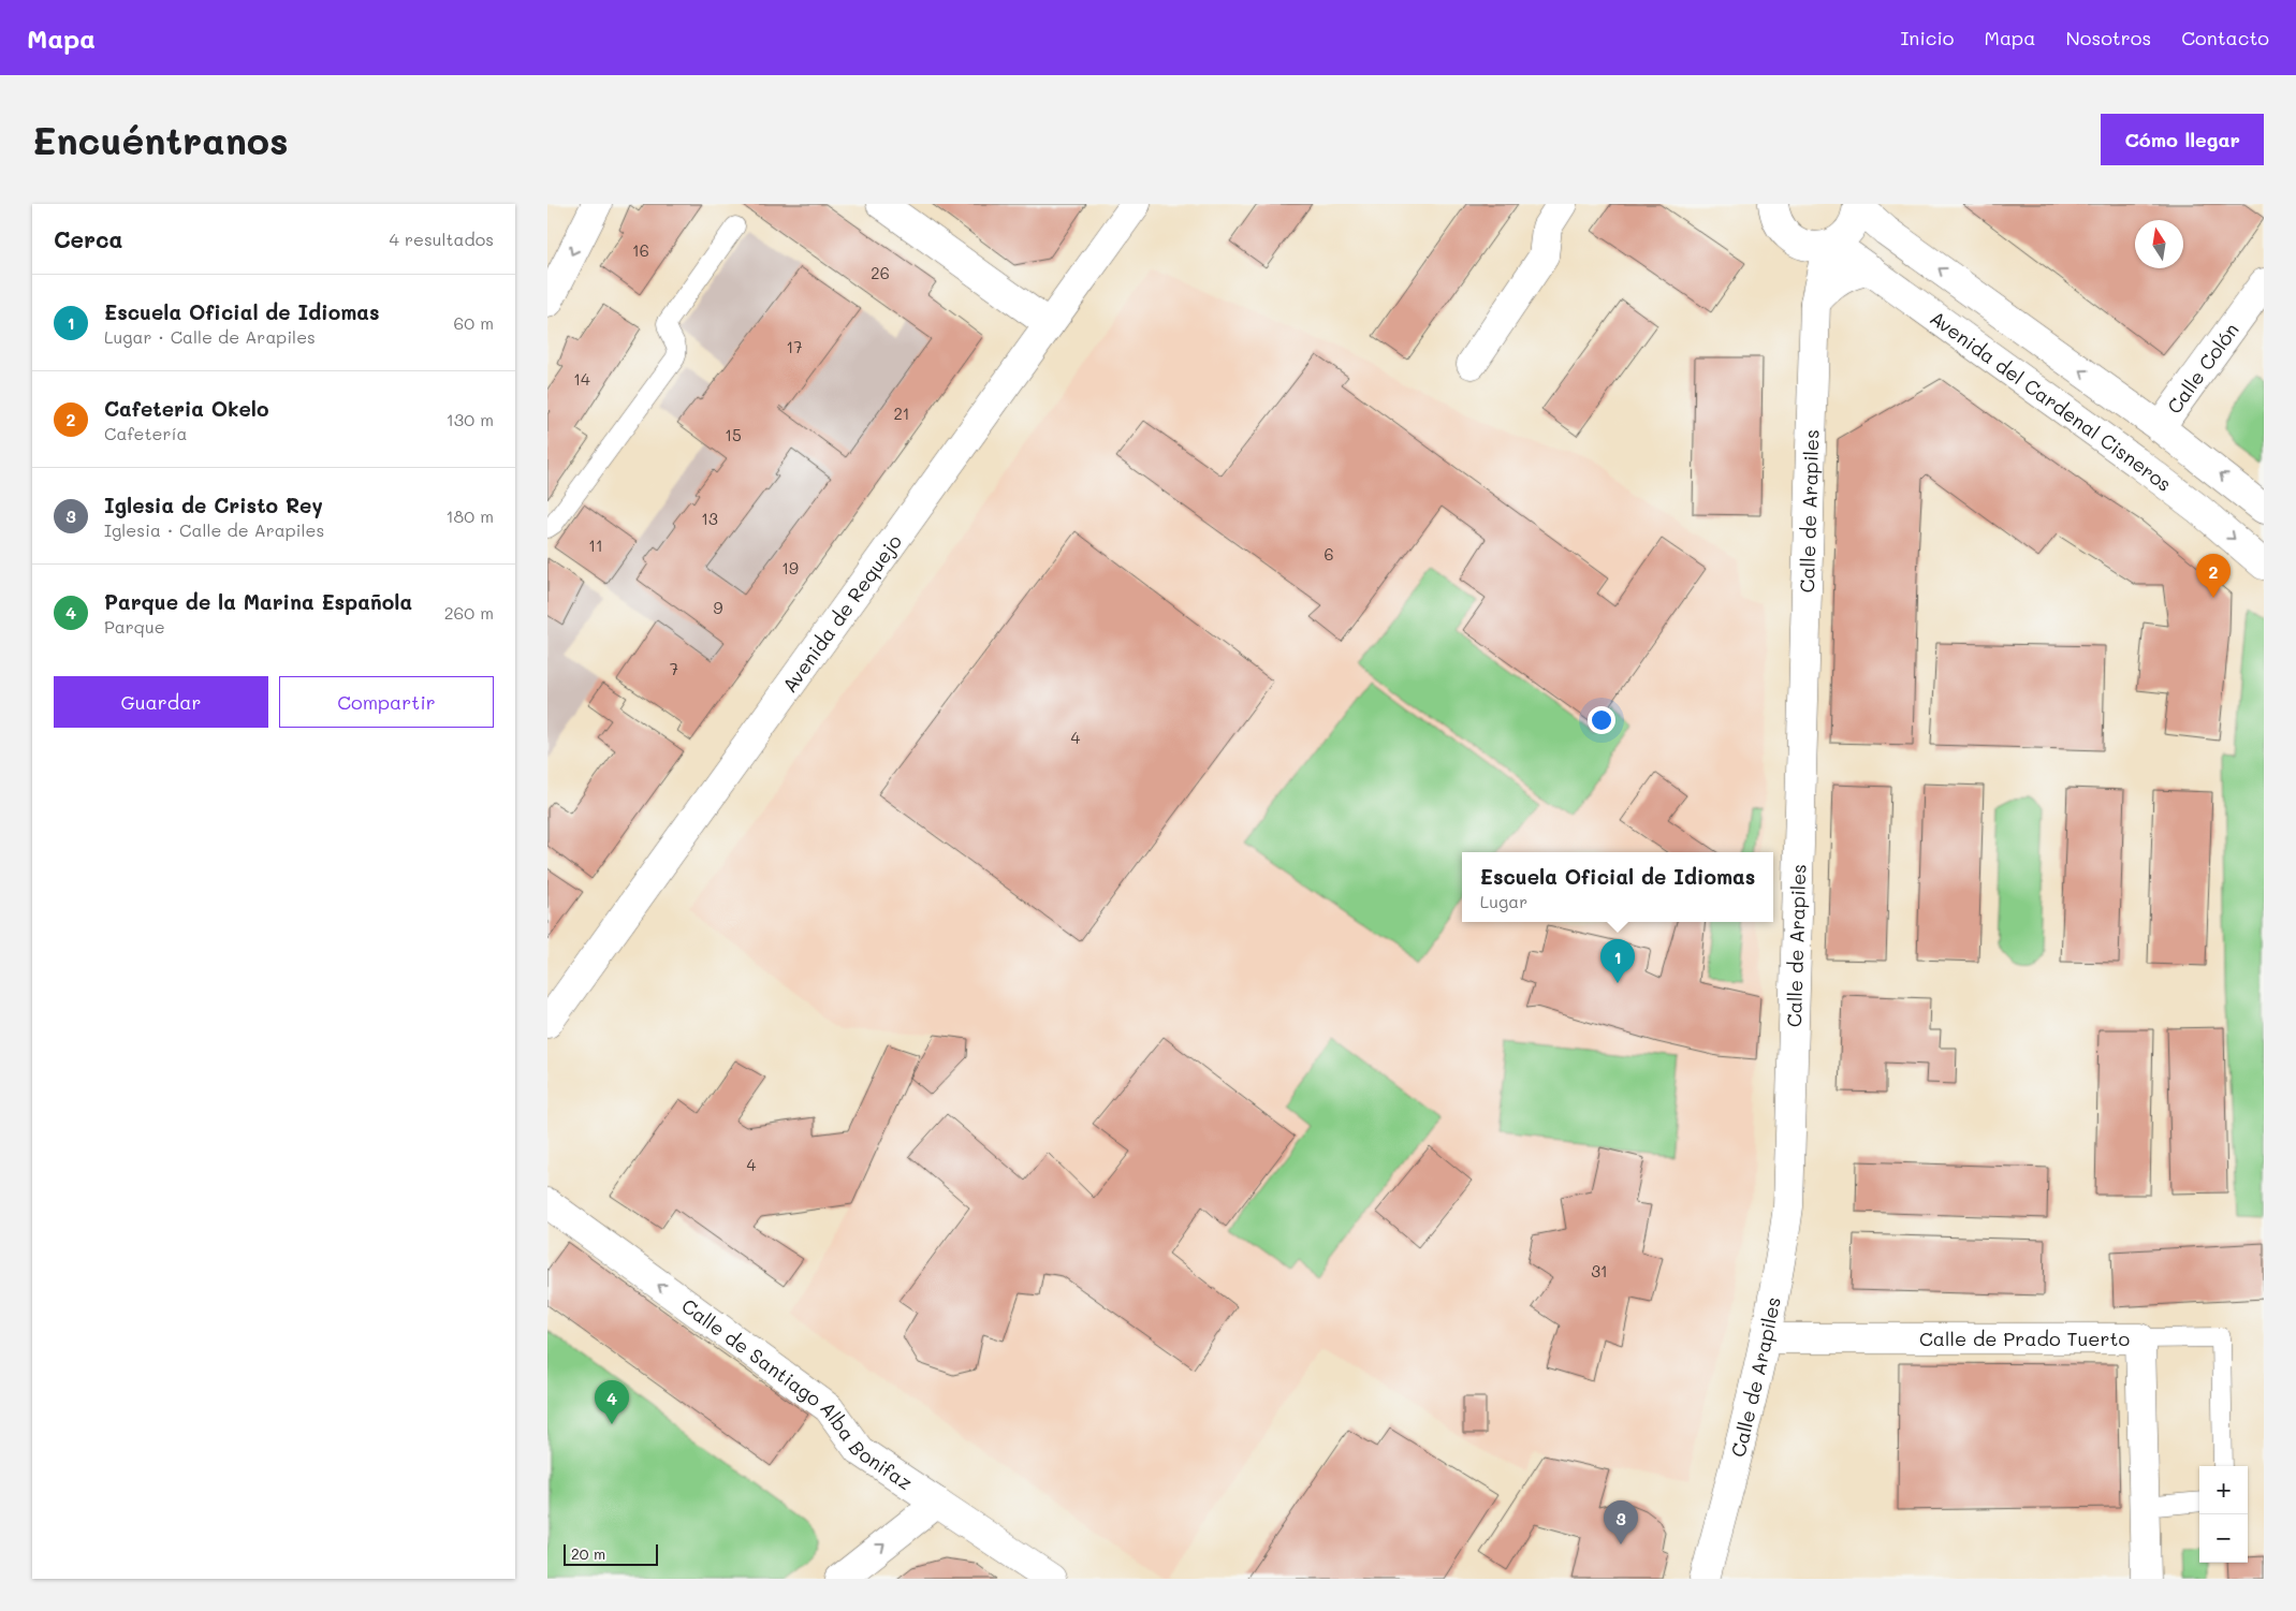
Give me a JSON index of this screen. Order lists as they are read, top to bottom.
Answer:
{
  "streets": {
    "main road": [
      "Calle Colón",
      "Avenida del Cardenal Cisneros",
      "Calle de Arapiles",
      "Avenida de Requejo",
      "Calle de Prado Tuerto",
      "Calle de Santiago Alba Bonifaz"
    ]
  },
  "crossings": [
    ["Avenida del Cardenal Cisneros", "Calle de Arapiles"],
    ["Calle de Arapiles", "Calle de Prado Tuerto"]
  ],
  "one_way": ["Calle de Santiago Alba Bonifaz"],
  "house_numbers": [
    "16",
    "26",
    "17",
    "14",
    "21",
    "15",
    "13",
    "11",
    "6",
    "19",
    "9",
    "7",
    "4",
    "4",
    "31"
  ],
  "scale_bar": "20 m",
  "north": "top",
  "page": {
    "header": "Mapa",
    "nav": [
      "Inicio",
      "Mapa",
      "Nosotros",
      "Contacto"
    ],
    "buttons": [
      "Cómo llegar",
      ["Guardar", "Compartir"]
    ],
    "title": "Encuéntranos",
    "heading": ["Cerca", "4 resultados"],
    "list": [
      {
        "mark": "1",
        "name": "Escuela Oficial de Idiomas",
        "note": "Lugar · Calle de Arapiles",
        "value": "60 m"
      },
      {
        "mark": "2",
        "name": "Cafeteria Okelo",
        "note": "Cafetería",
        "value": "130 m"
      },
      {
        "mark": "3",
        "name": "Iglesia de Cristo Rey",
        "note": "Iglesia · Calle de Arapiles",
        "value": "180 m"
      },
      {
        "mark": "4",
        "name": "Parque de la Marina Española",
        "note": "Parque",
        "value": "260 m"
      }
    ],
    "pins": [
      "2",
      "1",
      "4",
      "3"
    ],
    "popup": ["Escuela Oficial de Idiomas", "Lugar"],
    "map_buttons": ["+", "−"],
    "scale": "20 m"
  }
}
